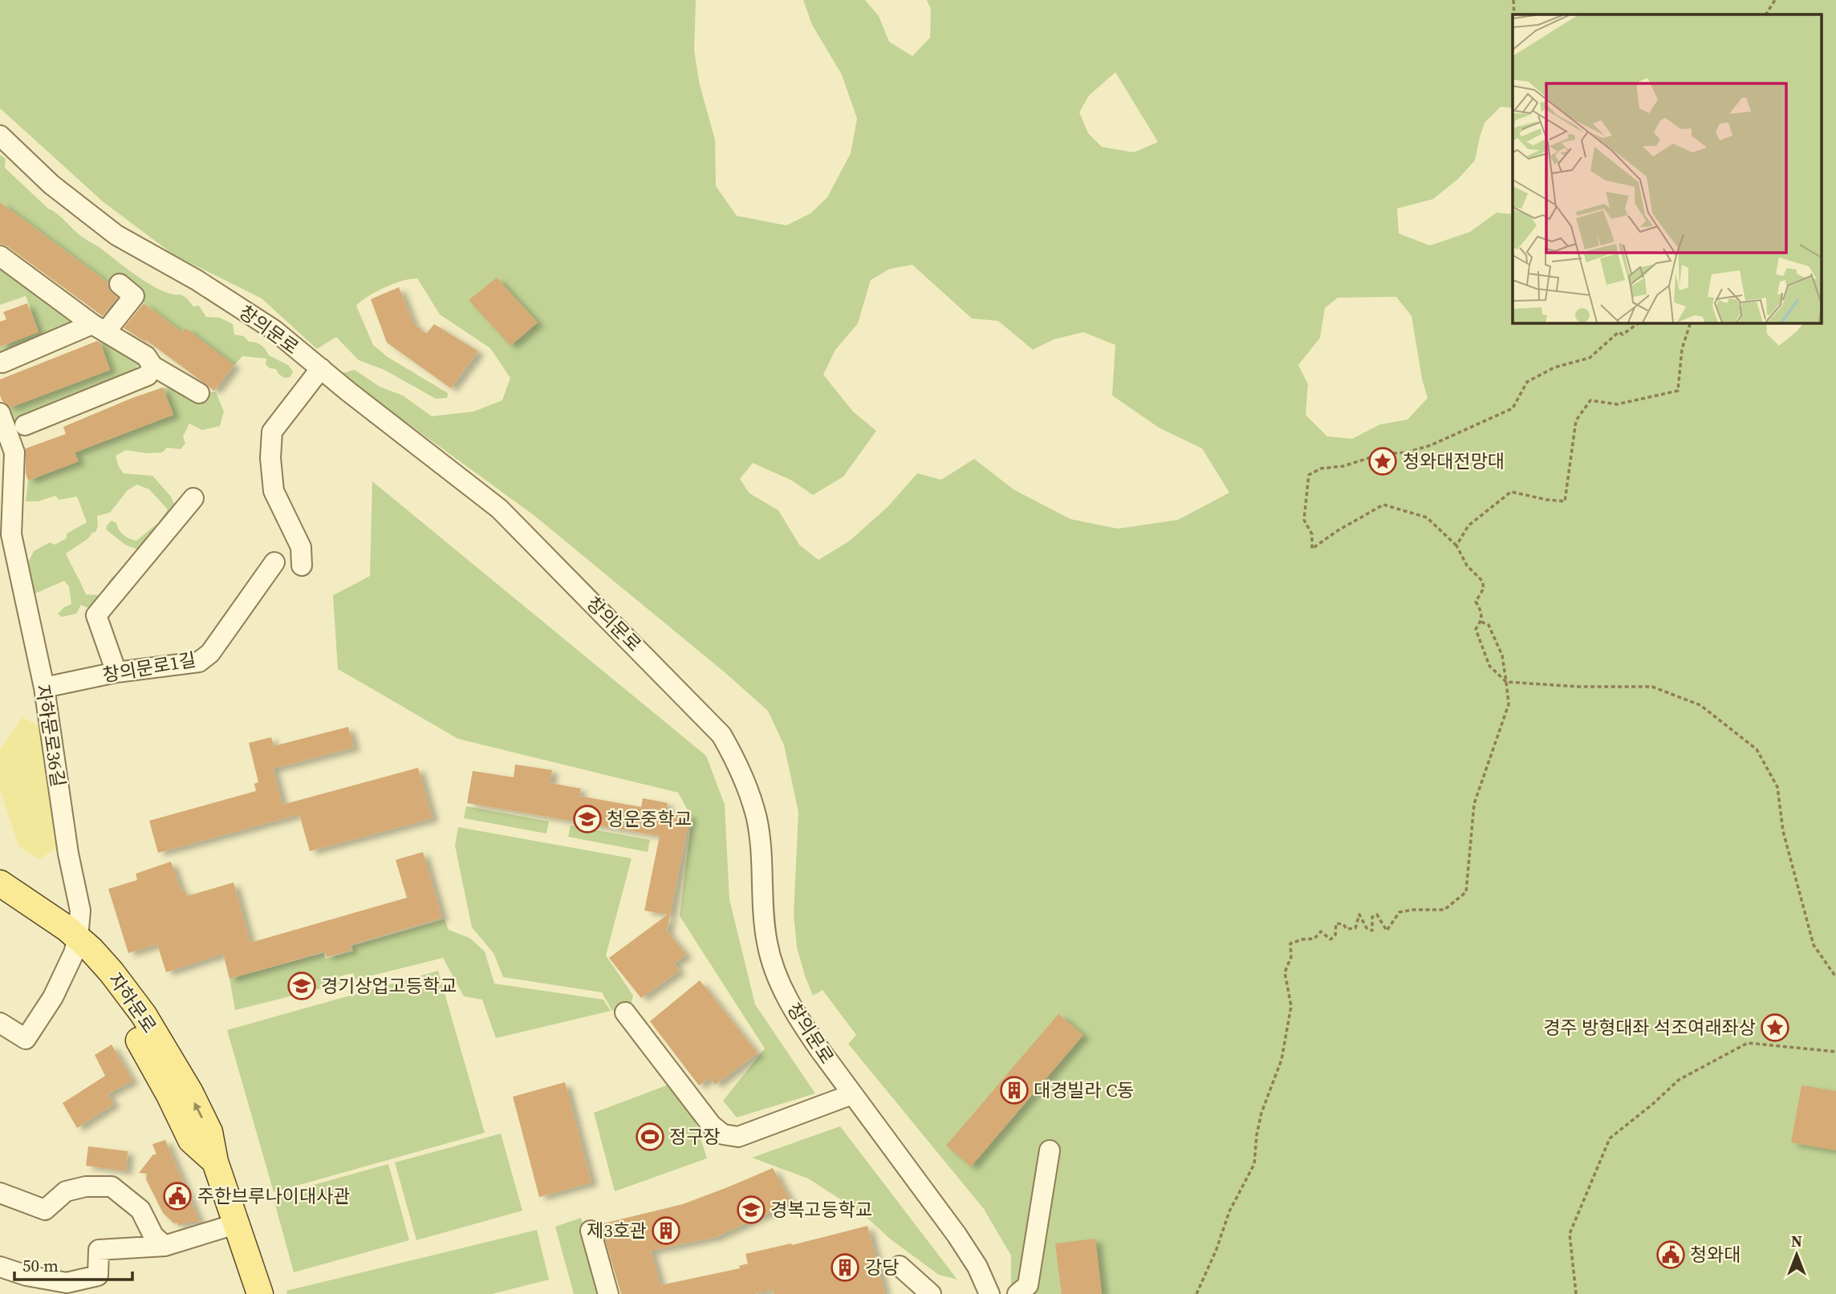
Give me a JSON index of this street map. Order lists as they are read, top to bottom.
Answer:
{
  "streets": {
    "main road": ["자하문로"],
    "street": ["창의문로", "창의문로1길", "자하문로36길"]
  },
  "crossings": [
    ["창의문로1길", "자하문로36길"],
    ["자하문로36길", "자하문로"]
  ],
  "places": {
    "place": ["청와대전망대", "경주 방형대좌 석조여래좌상"],
    "school or university": ["청운중학교", "경기상업고등학교", "경복고등학교"],
    "building": ["대경빌라 C동", "제3호관", "강당"],
    "sports": ["정구장"],
    "public building": ["주한브루나이대사관", "청와대"]
  },
  "scale_bar": "50 m",
  "north": "top"
}
